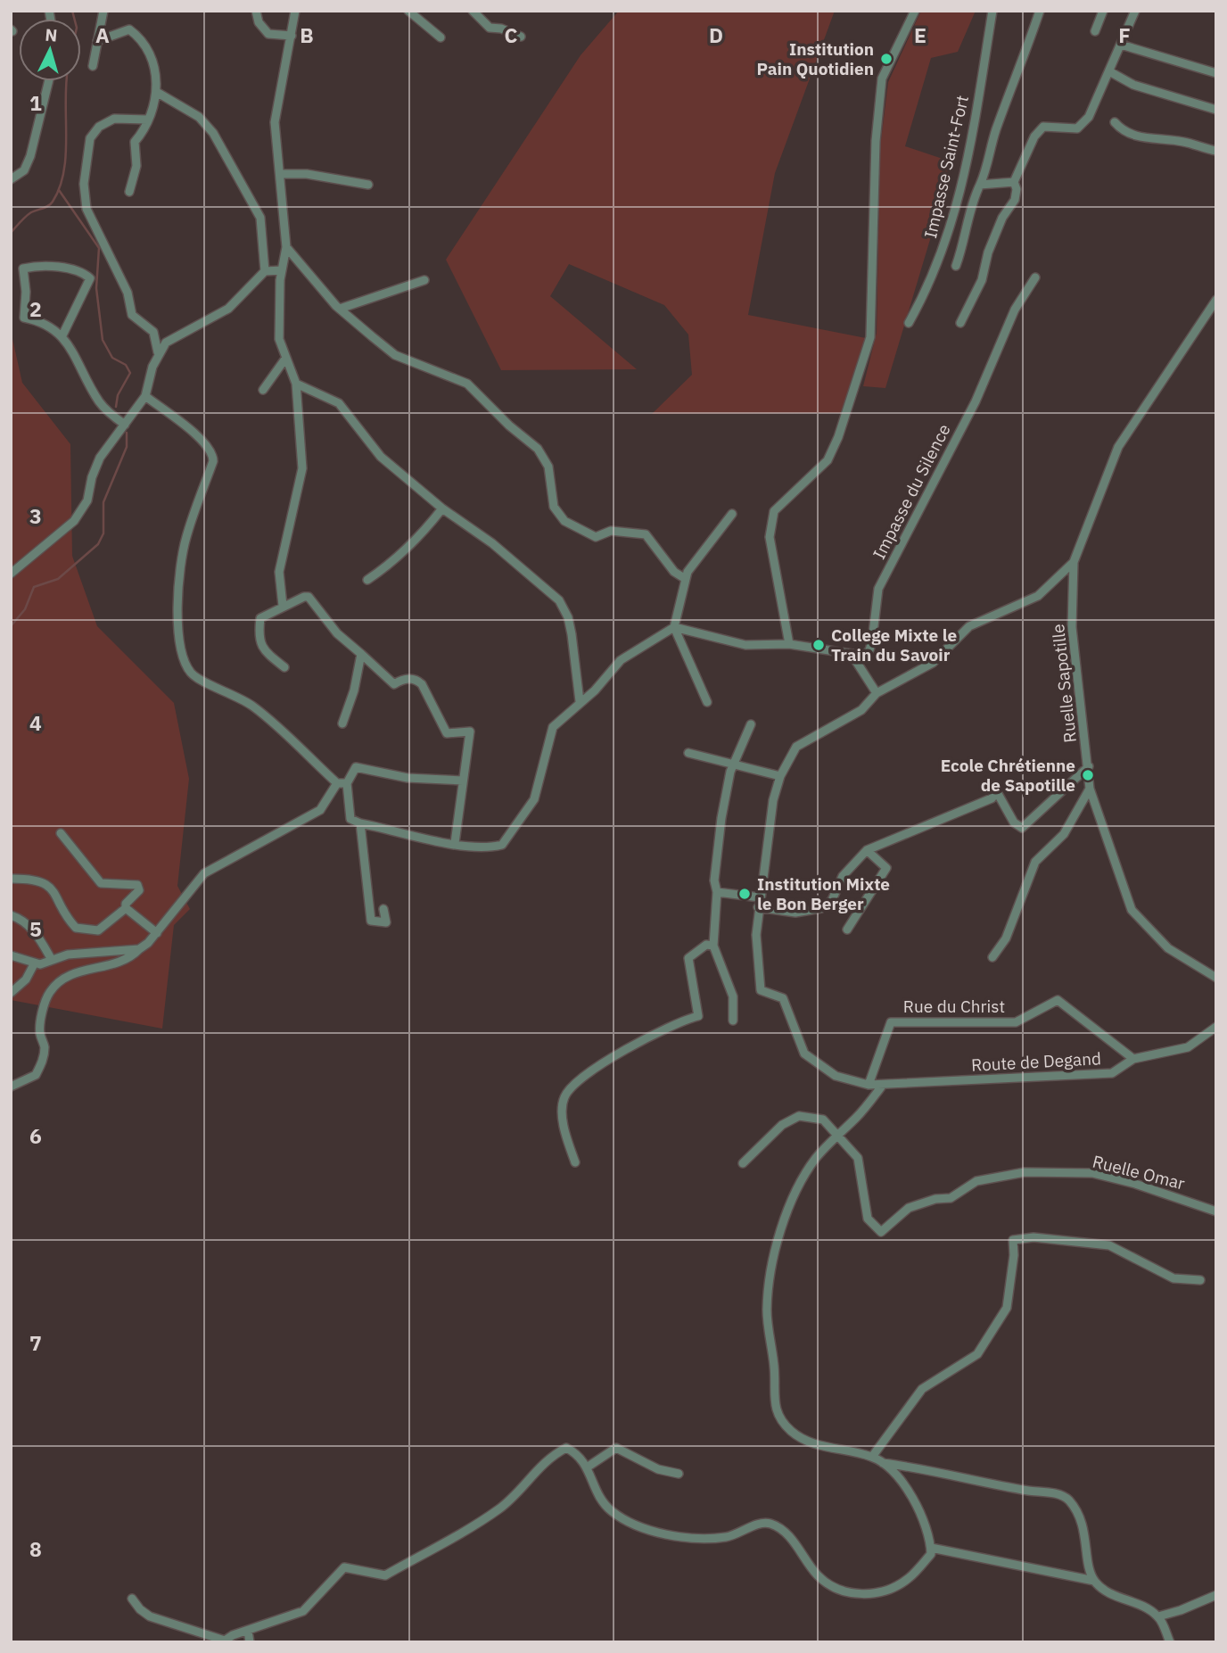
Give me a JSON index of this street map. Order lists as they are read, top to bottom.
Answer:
{
  "streets": {
    "street": [
      "Impasse Saint-Fort",
      "Impasse du Silence",
      "Ruelle Sapotille",
      "Rue du Christ",
      "Route de Degand",
      "Ruelle Omar"
    ]
  },
  "crossings": [
    ["Rue du Christ", "Route de Degand"]
  ],
  "places": [
    "Institution Pain Quotidien",
    "College Mixte le Train du Savoir",
    "Ecole Chrétienne de Sapotille",
    "Institution Mixte le Bon Berger"
  ],
  "north": "top",
  "grid": {
    "columns": [
      "A",
      "B",
      "C",
      "D",
      "E",
      "F"
    ],
    "rows": [
      "1",
      "2",
      "3",
      "4",
      "5",
      "6",
      "7",
      "8"
    ]
  }
}
